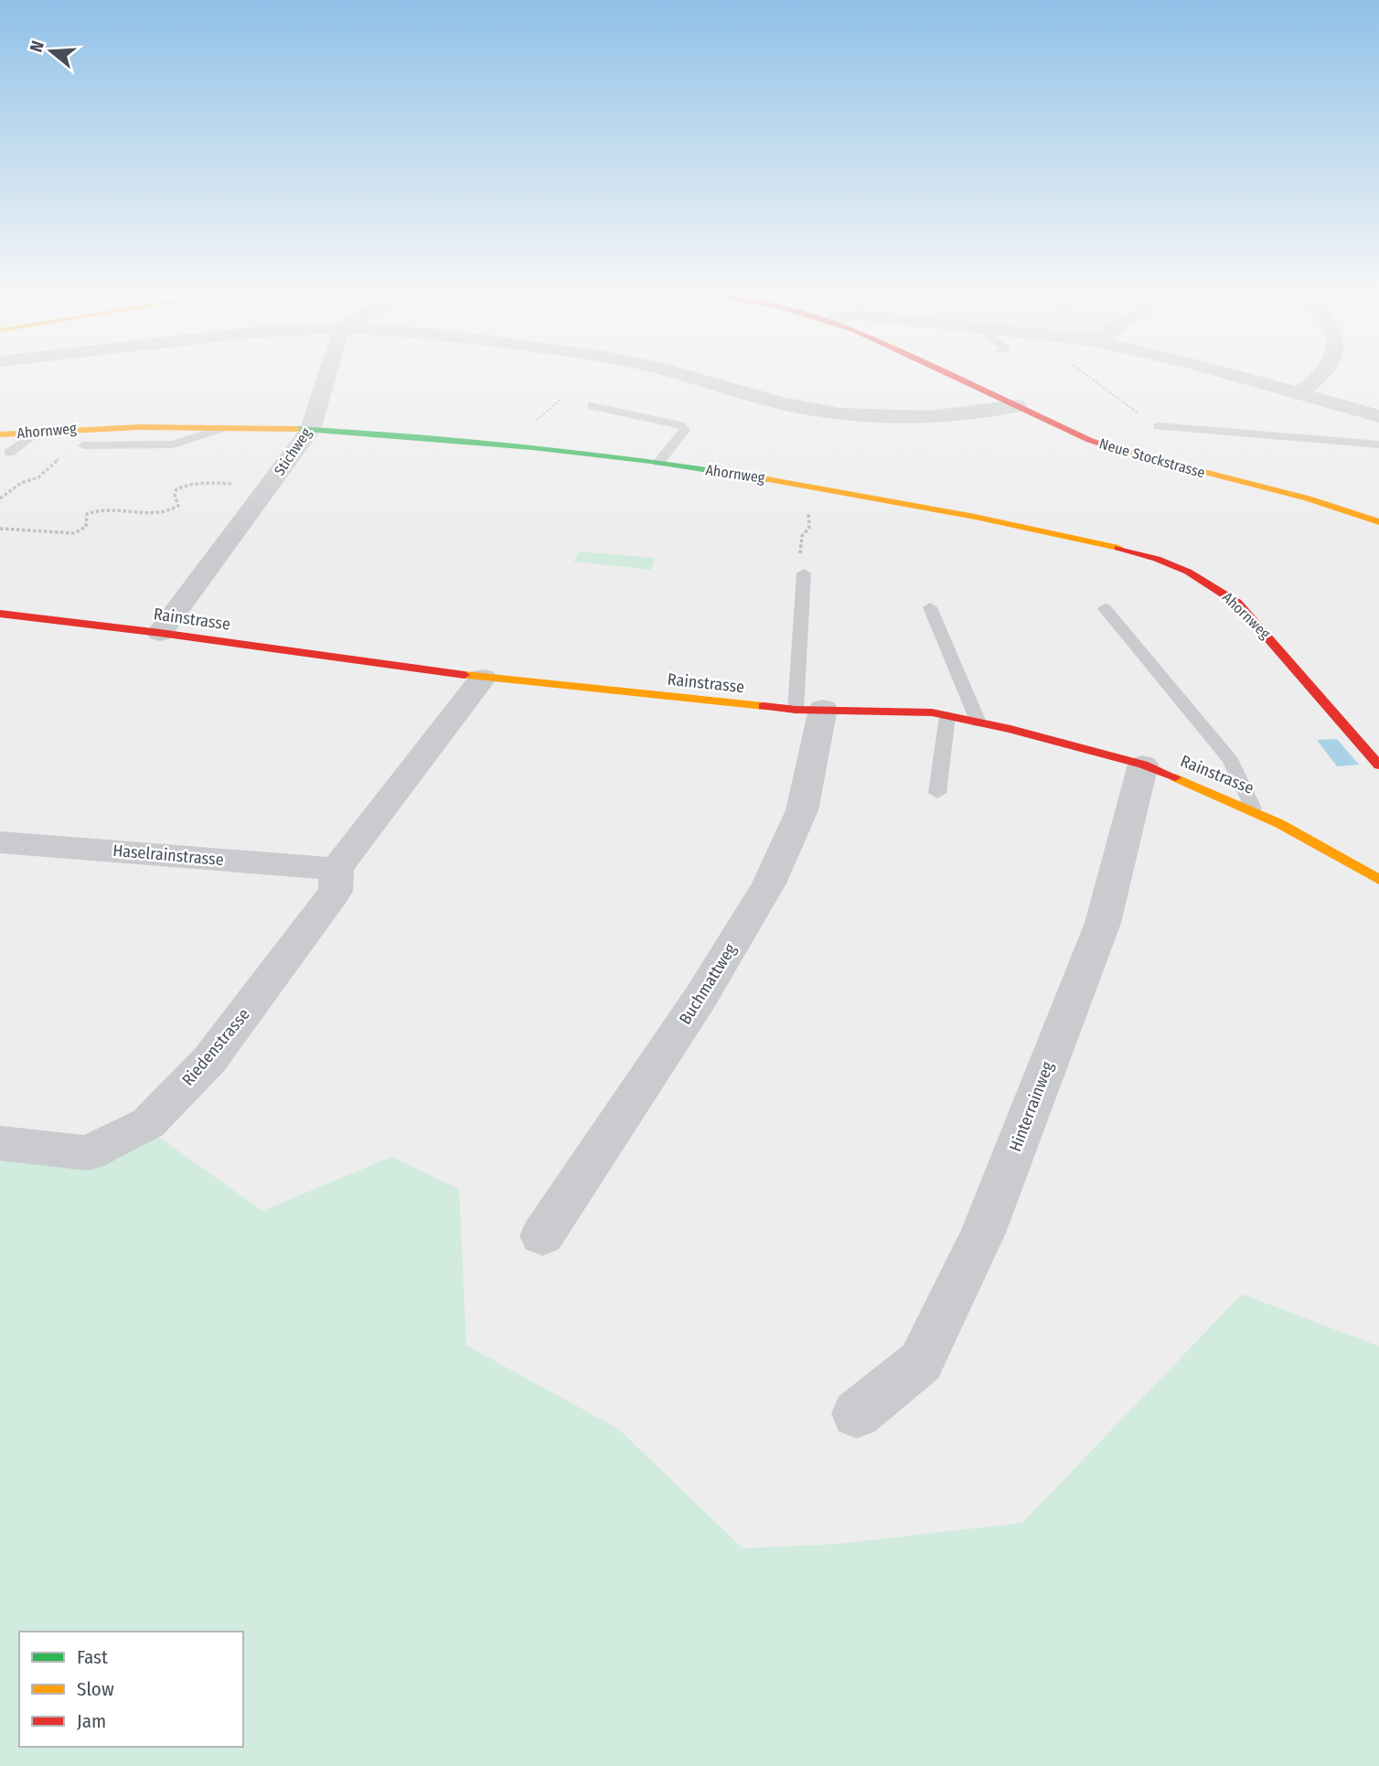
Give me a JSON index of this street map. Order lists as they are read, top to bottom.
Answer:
{
  "streets": {
    "street": [
      "Ahornweg",
      "Stichweg",
      "Neue Stockstrasse",
      "Rainstrasse",
      "Haselrainstrasse",
      "Buchmattweg",
      "Riedenstrasse",
      "Hinterrainweg"
    ]
  },
  "crossings": [
    ["Ahornweg", "Stichweg"],
    ["Stichweg", "Rainstrasse"],
    ["Rainstrasse", "Buchmattweg"],
    ["Rainstrasse", "Hinterrainweg"],
    ["Haselrainstrasse", "Riedenstrasse"]
  ],
  "legend": ["Fast", "Slow", "Jam"],
  "north": "left"
}
